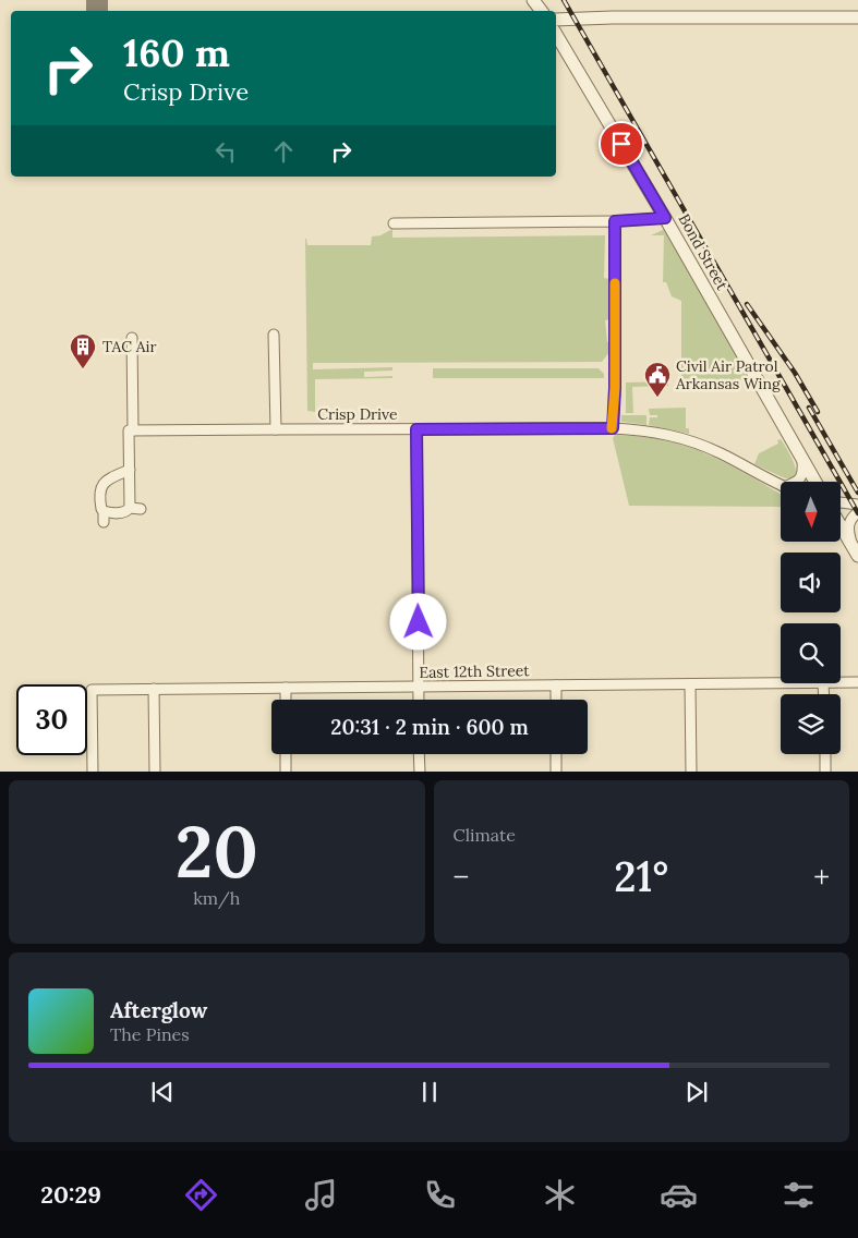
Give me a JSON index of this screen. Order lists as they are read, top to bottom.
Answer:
{
  "streets": {
    "street": ["Bond Street", "Crisp Drive", "East 12th Street"]
  },
  "places": {
    "building": ["TAC Air"],
    "public building": ["Civil Air Patrol Arkansas Wing"]
  },
  "north": "bottom",
  "page": {
    "turn": ["160 m", "Crisp Drive"],
    "limit": "30",
    "trip": "20:31 · 2 min · 600 m",
    "tile": [
      ["20", "km/h"],
      "Climate"
    ],
    "heat": ["−", "21°", "+"],
    "song": ["Afterglow", "The Pines"],
    "tabs": "20:29"
  }
}
